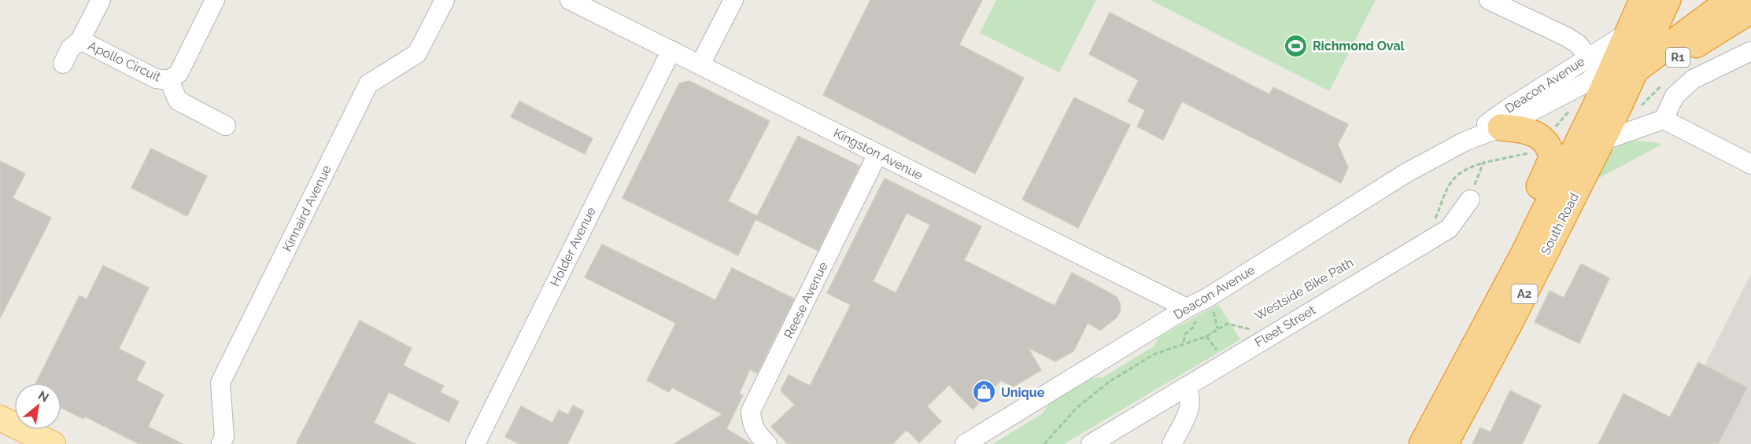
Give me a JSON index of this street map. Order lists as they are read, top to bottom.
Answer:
{
  "streets": {
    "highway": ["R1", "South Road", "A2"],
    "street": [
      "Apollo Circuit",
      "Deacon Avenue",
      "Kingston Avenue",
      "Kinnaird Avenue",
      "Holder Avenue",
      "Reese Avenue",
      "Fleet Street"
    ],
    "path": ["Westside Bike Path"]
  },
  "crossings": [
    ["R1", "Deacon Avenue"],
    ["R1", "South Road"],
    ["Deacon Avenue", "Kingston Avenue"],
    ["Deacon Avenue", "South Road"],
    ["Kingston Avenue", "Holder Avenue"],
    ["Kingston Avenue", "Reese Avenue"]
  ],
  "places": {
    "sports": ["Richmond Oval"],
    "shop": ["Unique"]
  },
  "north": "top right"
}
